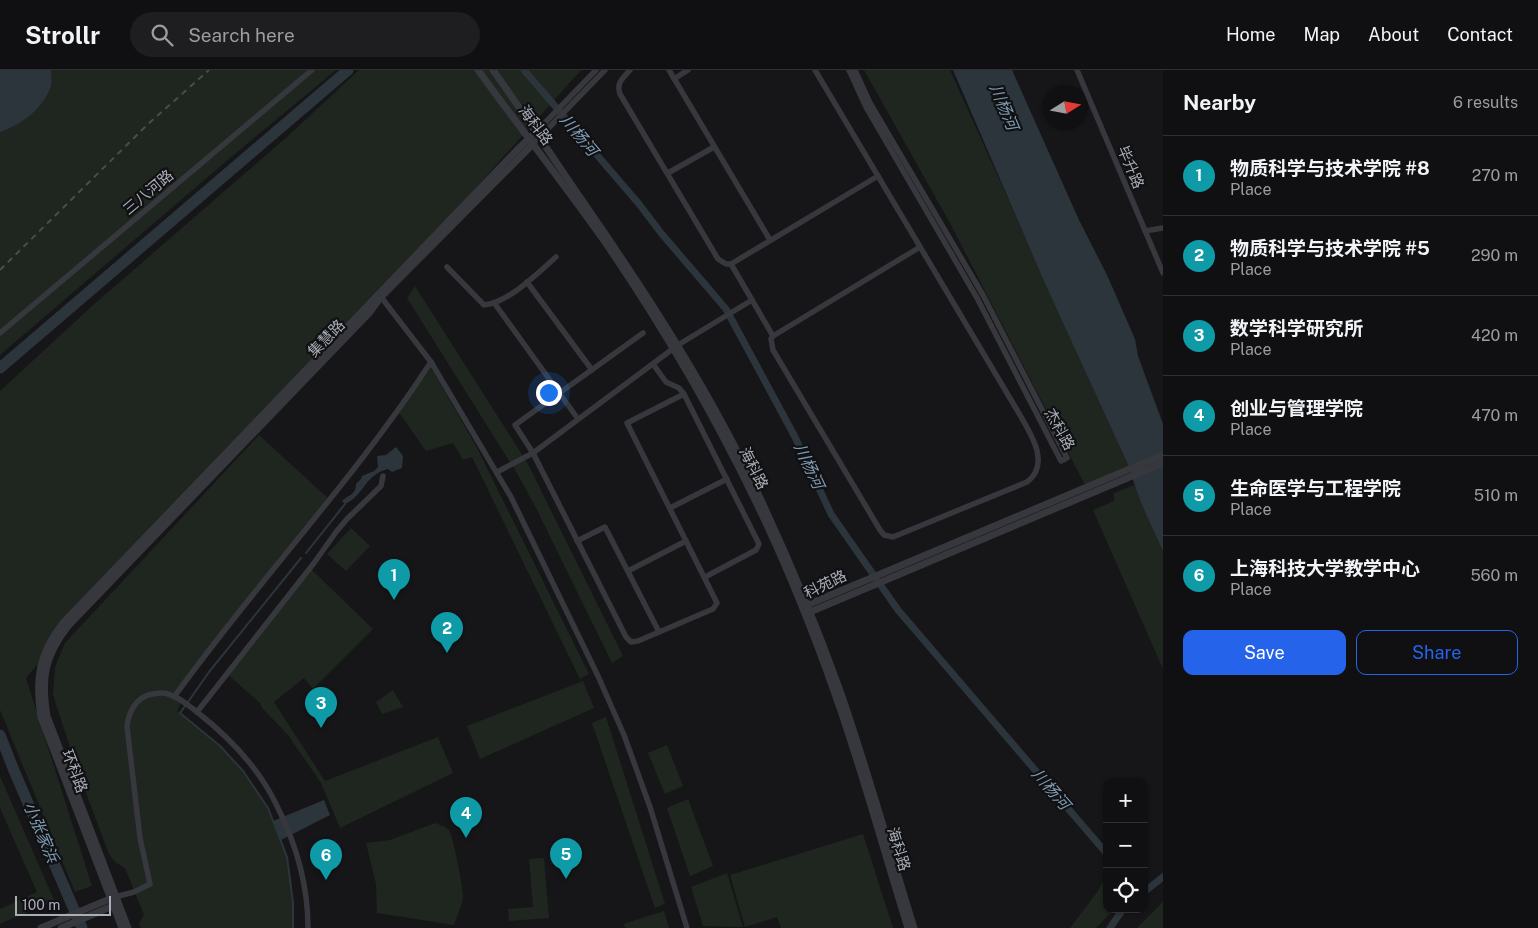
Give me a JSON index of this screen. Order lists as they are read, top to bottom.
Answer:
{
  "streets": {
    "street": [
      "海科路",
      "毕升路",
      "三八河路",
      "集慧路",
      "杰科路",
      "科苑路",
      "环科路"
    ]
  },
  "crossings": [
    ["海科路", "集慧路"],
    ["海科路", "科苑路"],
    ["集慧路", "环科路"]
  ],
  "water": ["川杨河", "小张家浜"],
  "scale_bar": "100 m",
  "north": "right",
  "page": {
    "header": "Strollr",
    "search": "Search here",
    "nav": [
      "Home",
      "Map",
      "About",
      "Contact"
    ],
    "heading": ["Nearby", "6 results"],
    "list": [
      {
        "mark": "1",
        "name": "物质科学与技术学院 #8",
        "note": "Place",
        "value": "270 m"
      },
      {
        "mark": "2",
        "name": "物质科学与技术学院 #5",
        "note": "Place",
        "value": "290 m"
      },
      {
        "mark": "3",
        "name": "数学科学研究所",
        "note": "Place",
        "value": "420 m"
      },
      {
        "mark": "4",
        "name": "创业与管理学院",
        "note": "Place",
        "value": "470 m"
      },
      {
        "mark": "5",
        "name": "生命医学与工程学院",
        "note": "Place",
        "value": "510 m"
      },
      {
        "mark": "6",
        "name": "上海科技大学教学中心",
        "note": "Place",
        "value": "560 m"
      }
    ],
    "pins": [
      "1",
      "2",
      "3",
      "4",
      "5",
      "6"
    ],
    "buttons": ["Save", "Share"],
    "map_buttons": ["+", "−"],
    "scale": "100 m"
  }
}
